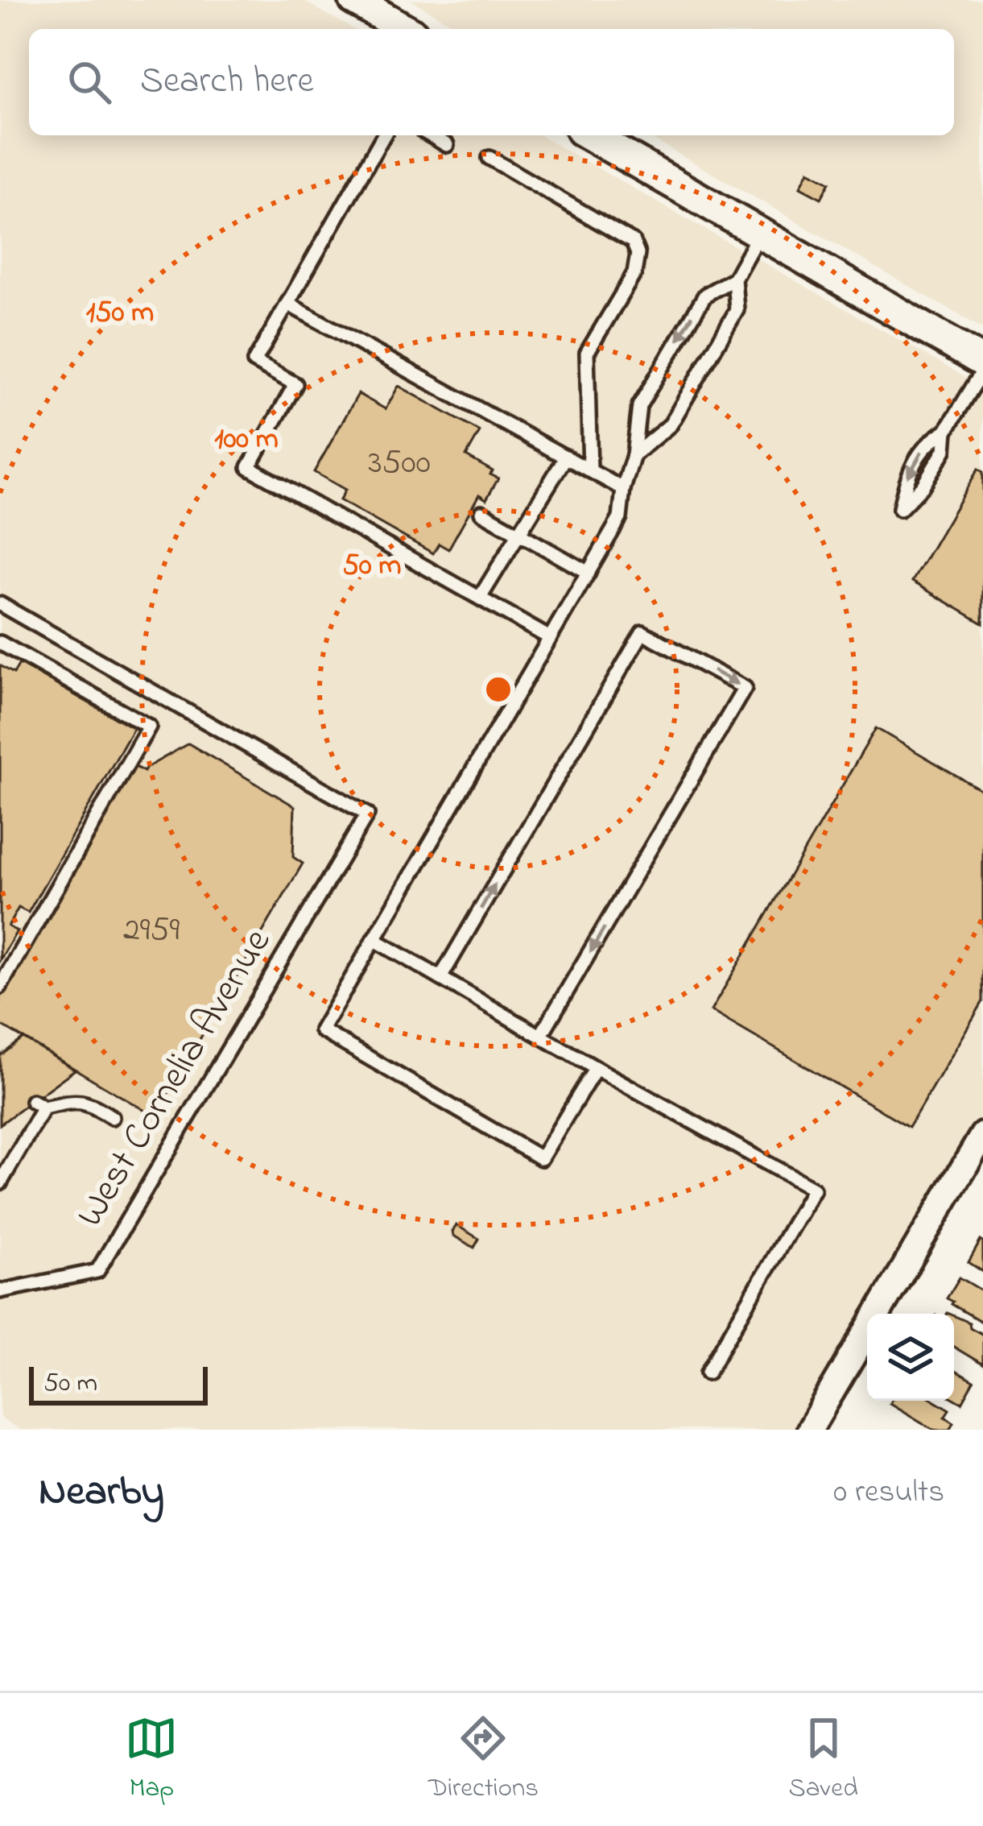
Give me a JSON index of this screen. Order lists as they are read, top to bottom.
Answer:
{
  "streets": {
    "lane": ["West Cornelia Avenue"]
  },
  "house_numbers": ["3500", "2959"],
  "scale_bar": "50 m",
  "page": {
    "search": "Search here",
    "scale": "50 m",
    "heading": ["Nearby", "0 results"],
    "nav": ["Map", "Directions", "Saved"]
  },
  "rings": ["150 m", "100 m", "50 m"]
}
